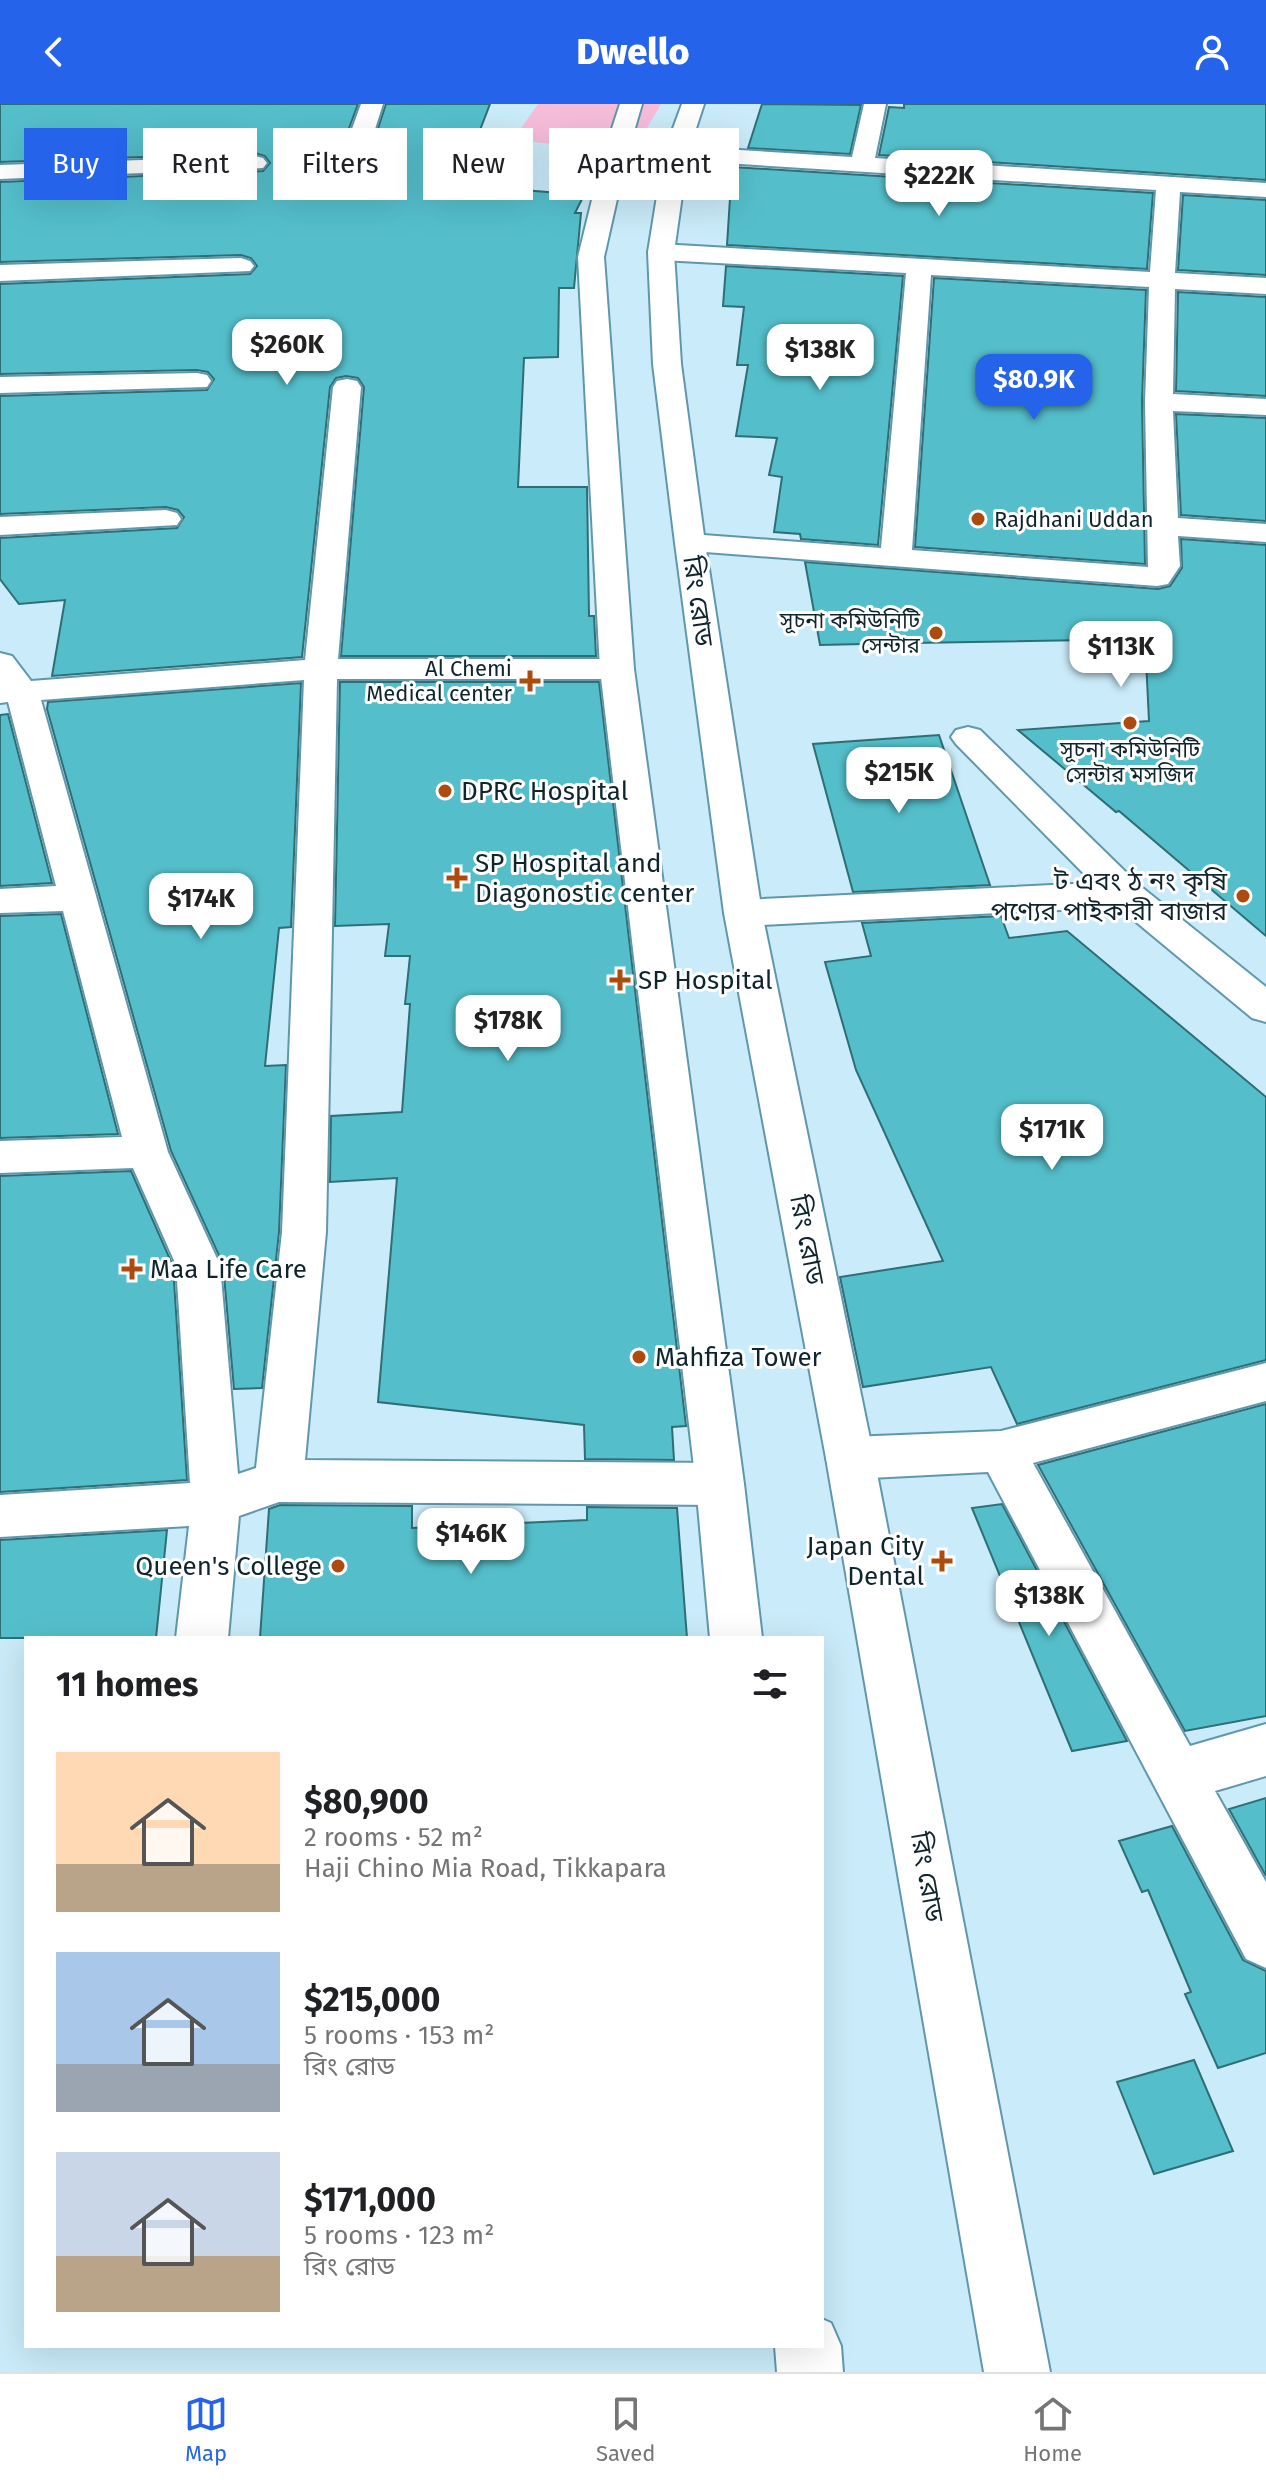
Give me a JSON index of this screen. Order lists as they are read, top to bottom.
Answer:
{
  "streets": {
    "street": ["রিং রোড"]
  },
  "places": {
    "other": [
      "Rajdhani Uddan",
      "সূচনা কমিউনিটি সেন্টার",
      "সূচনা কমিউনিটি সেন্টার মসজিদ",
      "DPRC Hospital",
      "ট এবং ঠ নং কৃষি পণ্যের পাইকারী বাজার",
      "Mahfiza Tower",
      "Queen's College"
    ],
    "health": [
      "Al Chemi Medical center",
      "SP Hospital and Diagonostic center",
      "SP Hospital",
      "Maa Life Care",
      "Japan City Dental"
    ]
  },
  "page": {
    "header": "Dwello",
    "chip": [
      "Buy",
      "Rent",
      "Filters",
      "New",
      "Apartment"
    ],
    "price": [
      "$222K",
      "$260K",
      "$138K",
      "$80.9K",
      "$113K",
      "$215K",
      "$174K",
      "$178K",
      "$171K",
      "$146K",
      "$138K"
    ],
    "heading": "11 homes",
    "list": [
      {
        "name": "$80,900",
        "note": "2 rooms · 52 m² · Haji Chino Mia Road, Tikkapara"
      },
      {
        "name": "$215,000",
        "note": "5 rooms · 153 m² · রিং রোড"
      },
      {
        "name": "$171,000",
        "note": "5 rooms · 123 m² · রিং রোড"
      }
    ],
    "tabs": ["Map", "Saved", "Home"]
  }
}
